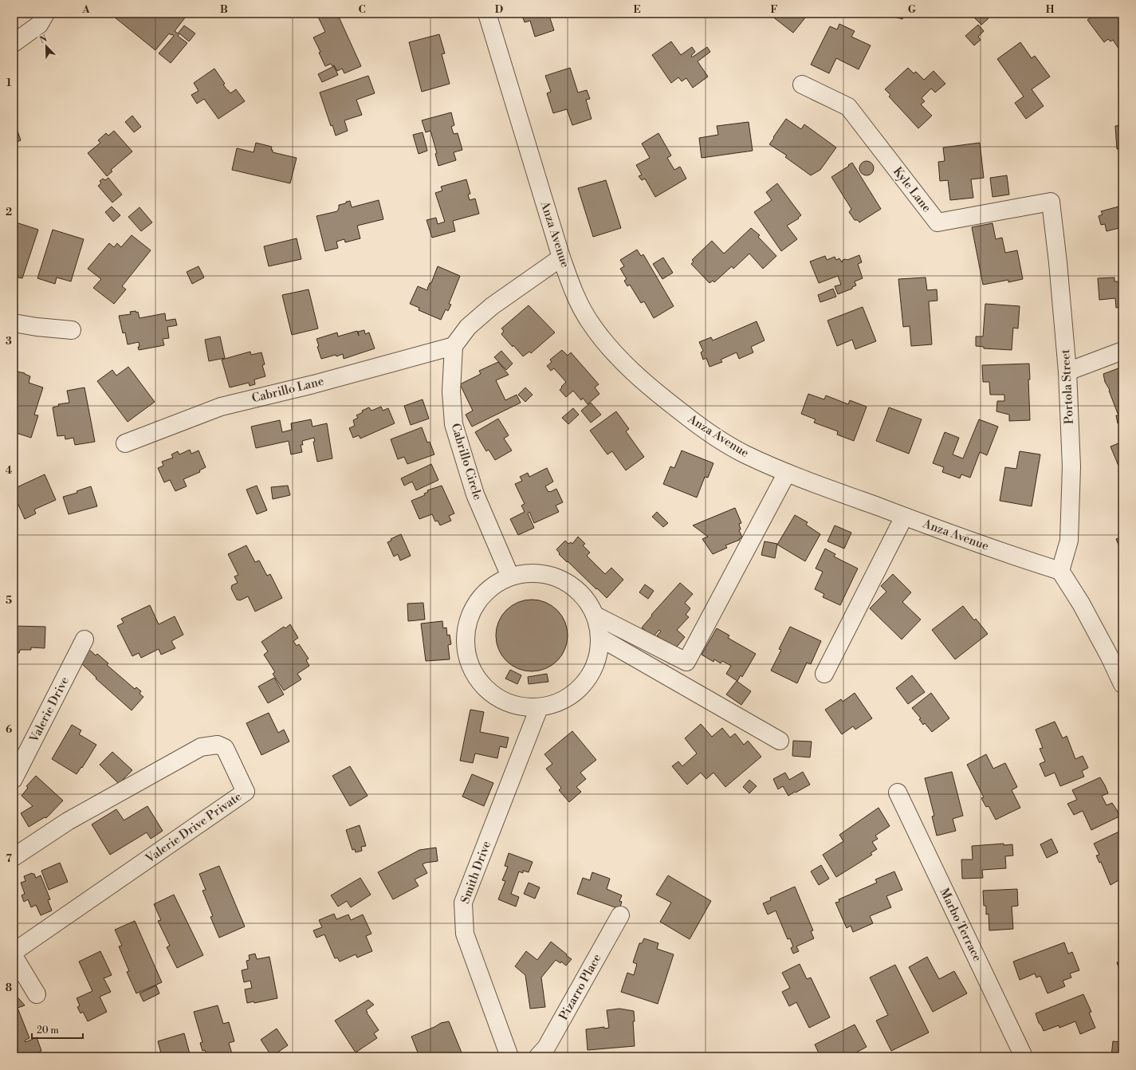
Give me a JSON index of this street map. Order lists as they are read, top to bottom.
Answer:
{
  "streets": {
    "street": [
      "Kyle Lane",
      "Anza Avenue",
      "Portola Street",
      "Cabrillo Lane",
      "Cabrillo Circle",
      "Valerie Drive",
      "Valerie Drive Private",
      "Smith Drive",
      "Marbo Terrace",
      "Pizarro Place"
    ]
  },
  "crossings": [
    ["Kyle Lane", "Portola Street"],
    ["Anza Avenue", "Portola Street"],
    ["Cabrillo Lane", "Cabrillo Circle"]
  ],
  "scale_bar": "20 m",
  "north": "top left",
  "grid": {
    "columns": [
      "A",
      "B",
      "C",
      "D",
      "E",
      "F",
      "G",
      "H"
    ],
    "rows": [
      "1",
      "2",
      "3",
      "4",
      "5",
      "6",
      "7",
      "8"
    ]
  }
}
